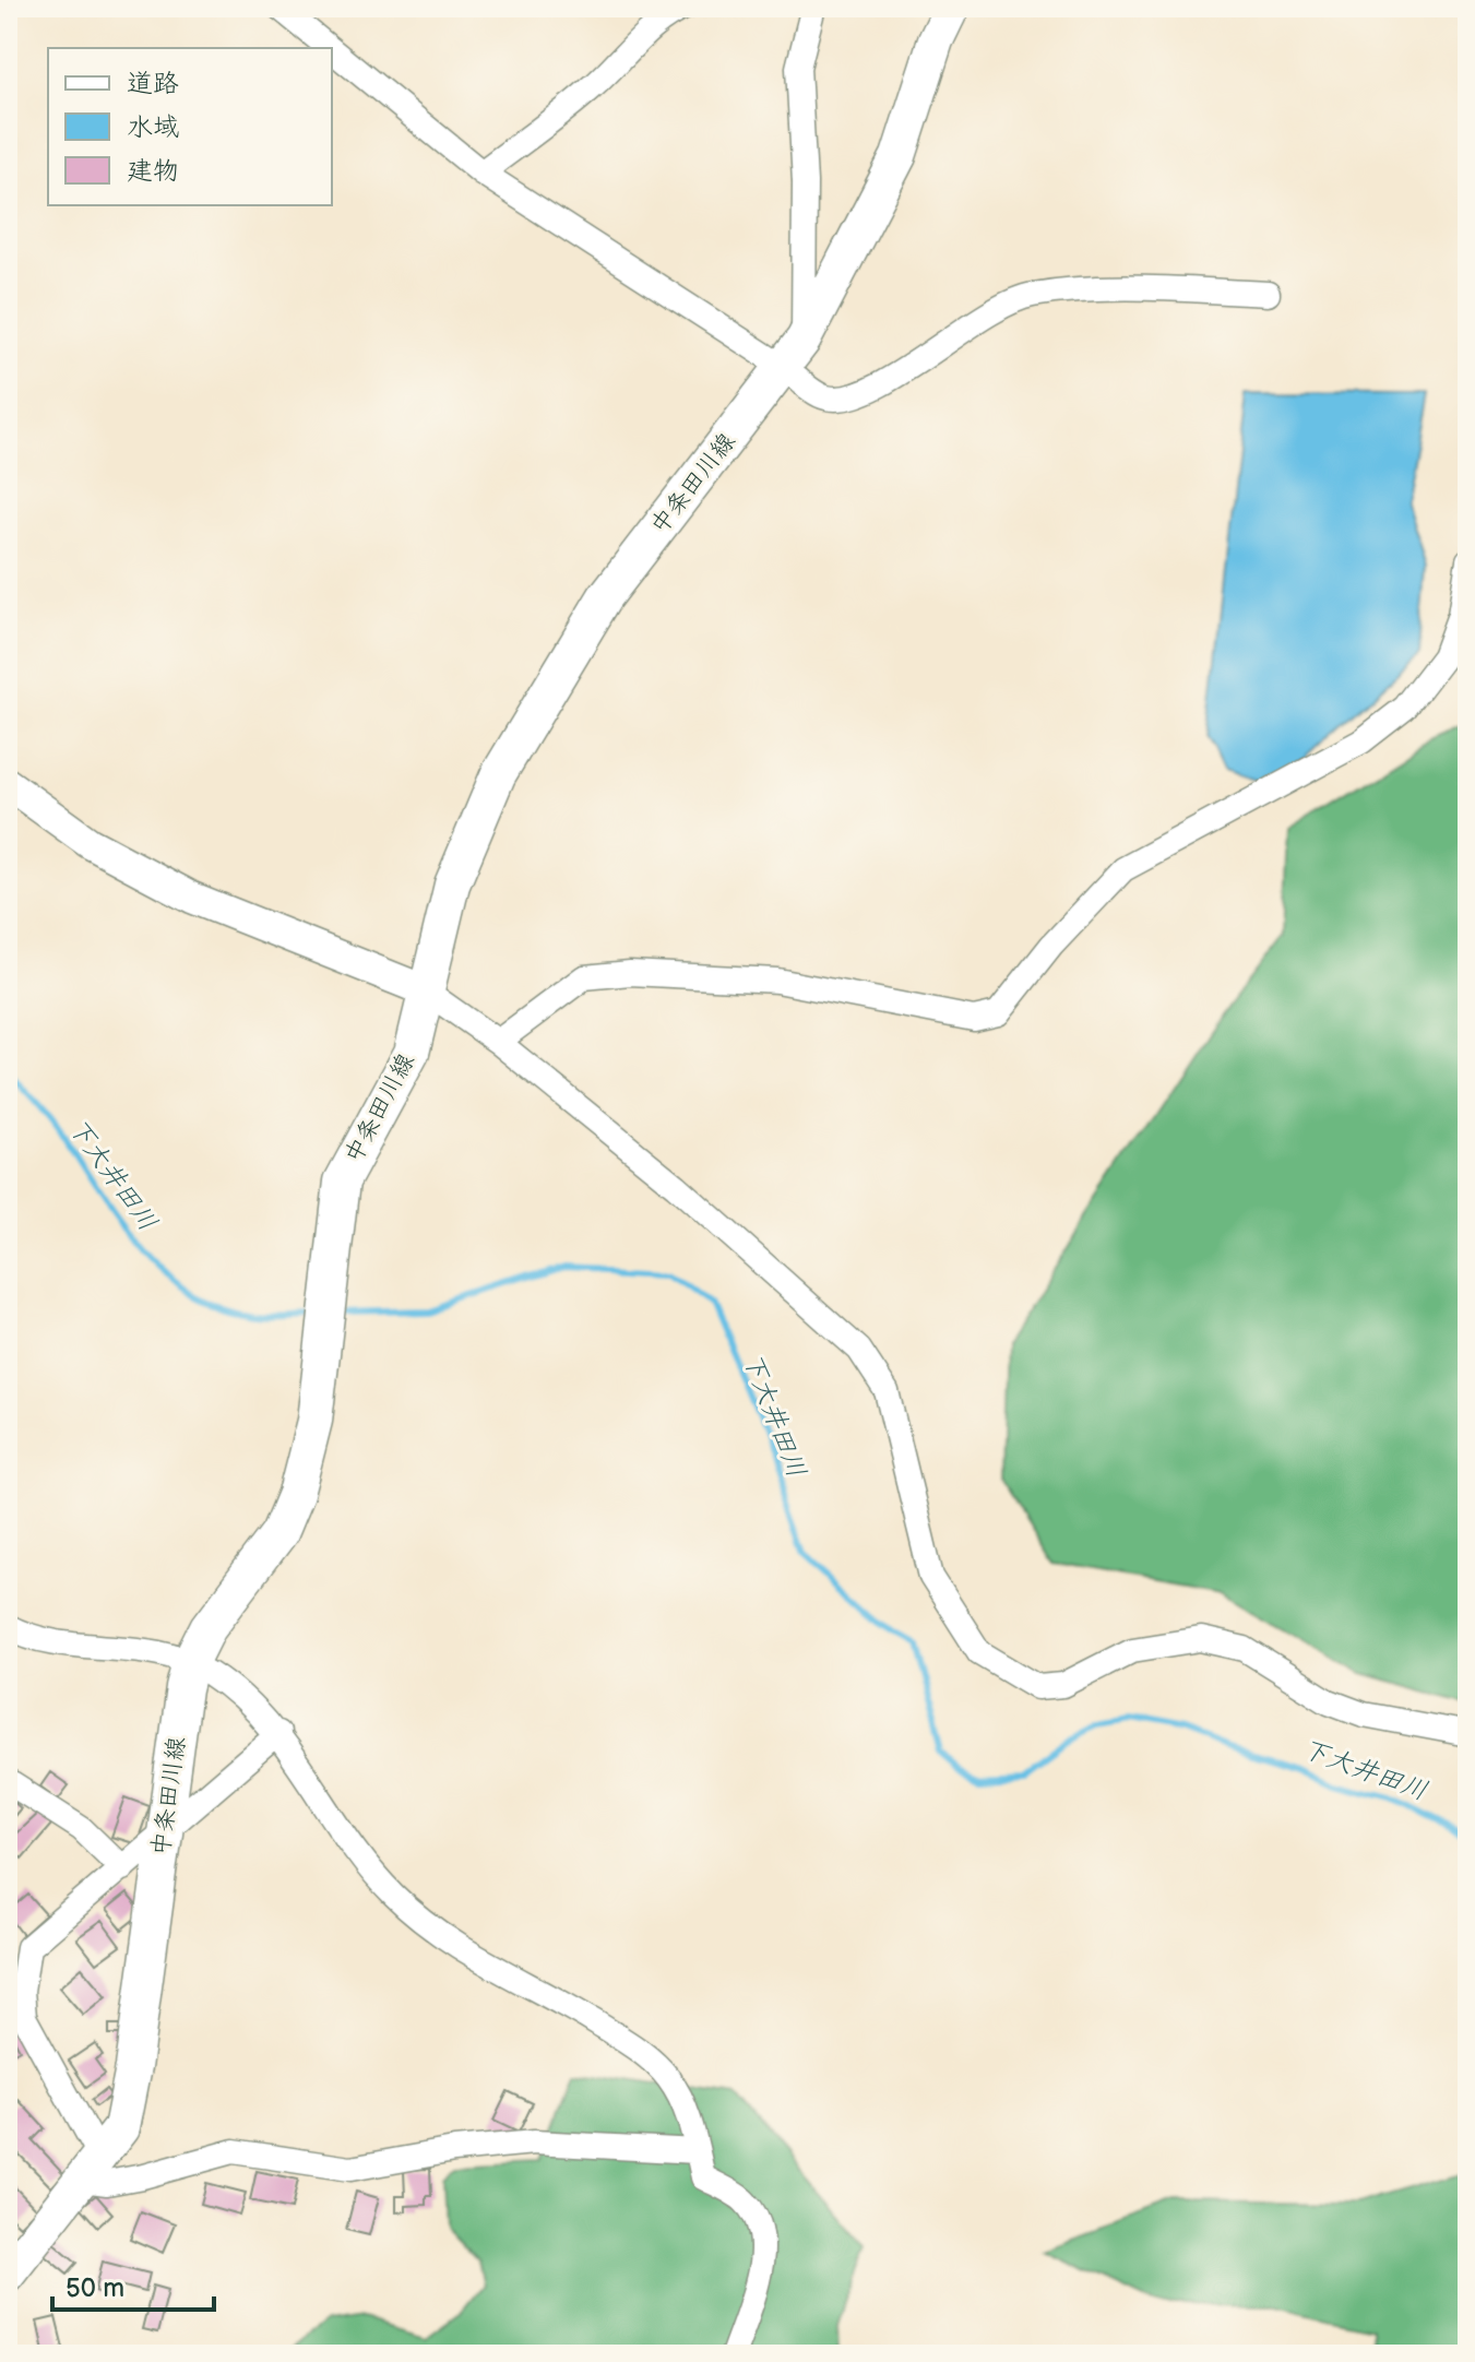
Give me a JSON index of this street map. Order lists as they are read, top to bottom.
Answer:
{
  "streets": {
    "main road": ["中条田川線"]
  },
  "water": ["下大井田川"],
  "legend": ["道路", "水域", "建物"],
  "scale_bar": "50 m"
}
